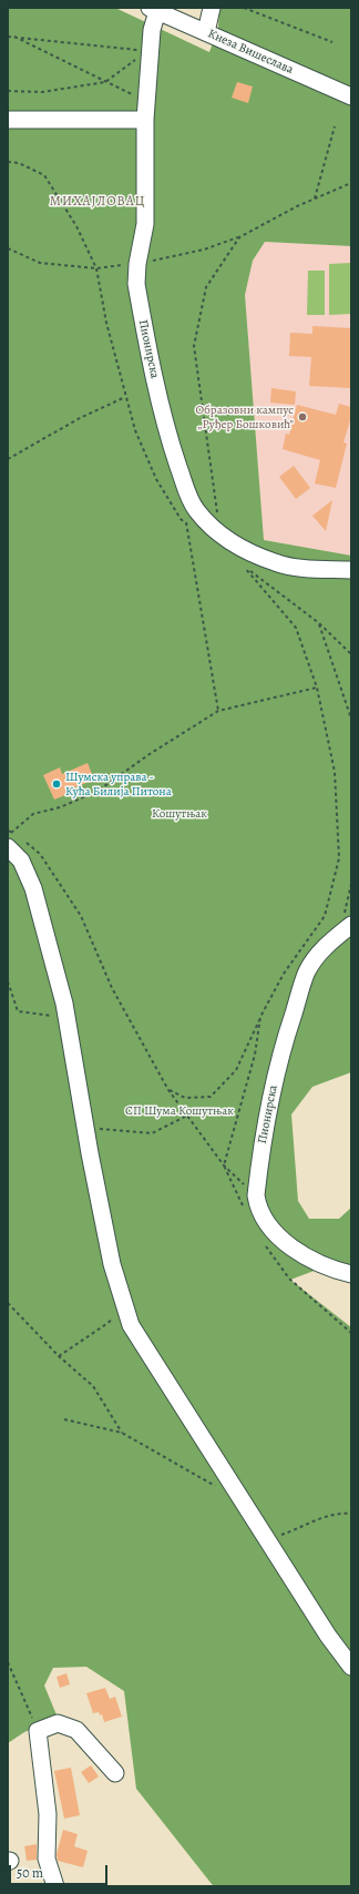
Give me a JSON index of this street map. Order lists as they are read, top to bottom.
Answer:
{
  "streets": {
    "street": ["Кнеза Вишеслава", "Пионирска"]
  },
  "crossings": [
    ["Кнеза Вишеслава", "Пионирска"]
  ],
  "districts": ["МИХАЈЛОВАЦ"],
  "parks": ["Кошутњак", "СП Шума Кошутњак"],
  "places": ["Образовни кампус „Руђер Бошковић”", "Шумска управа - Кућа Билија Питона"],
  "scale_bar": "50 m"
}
